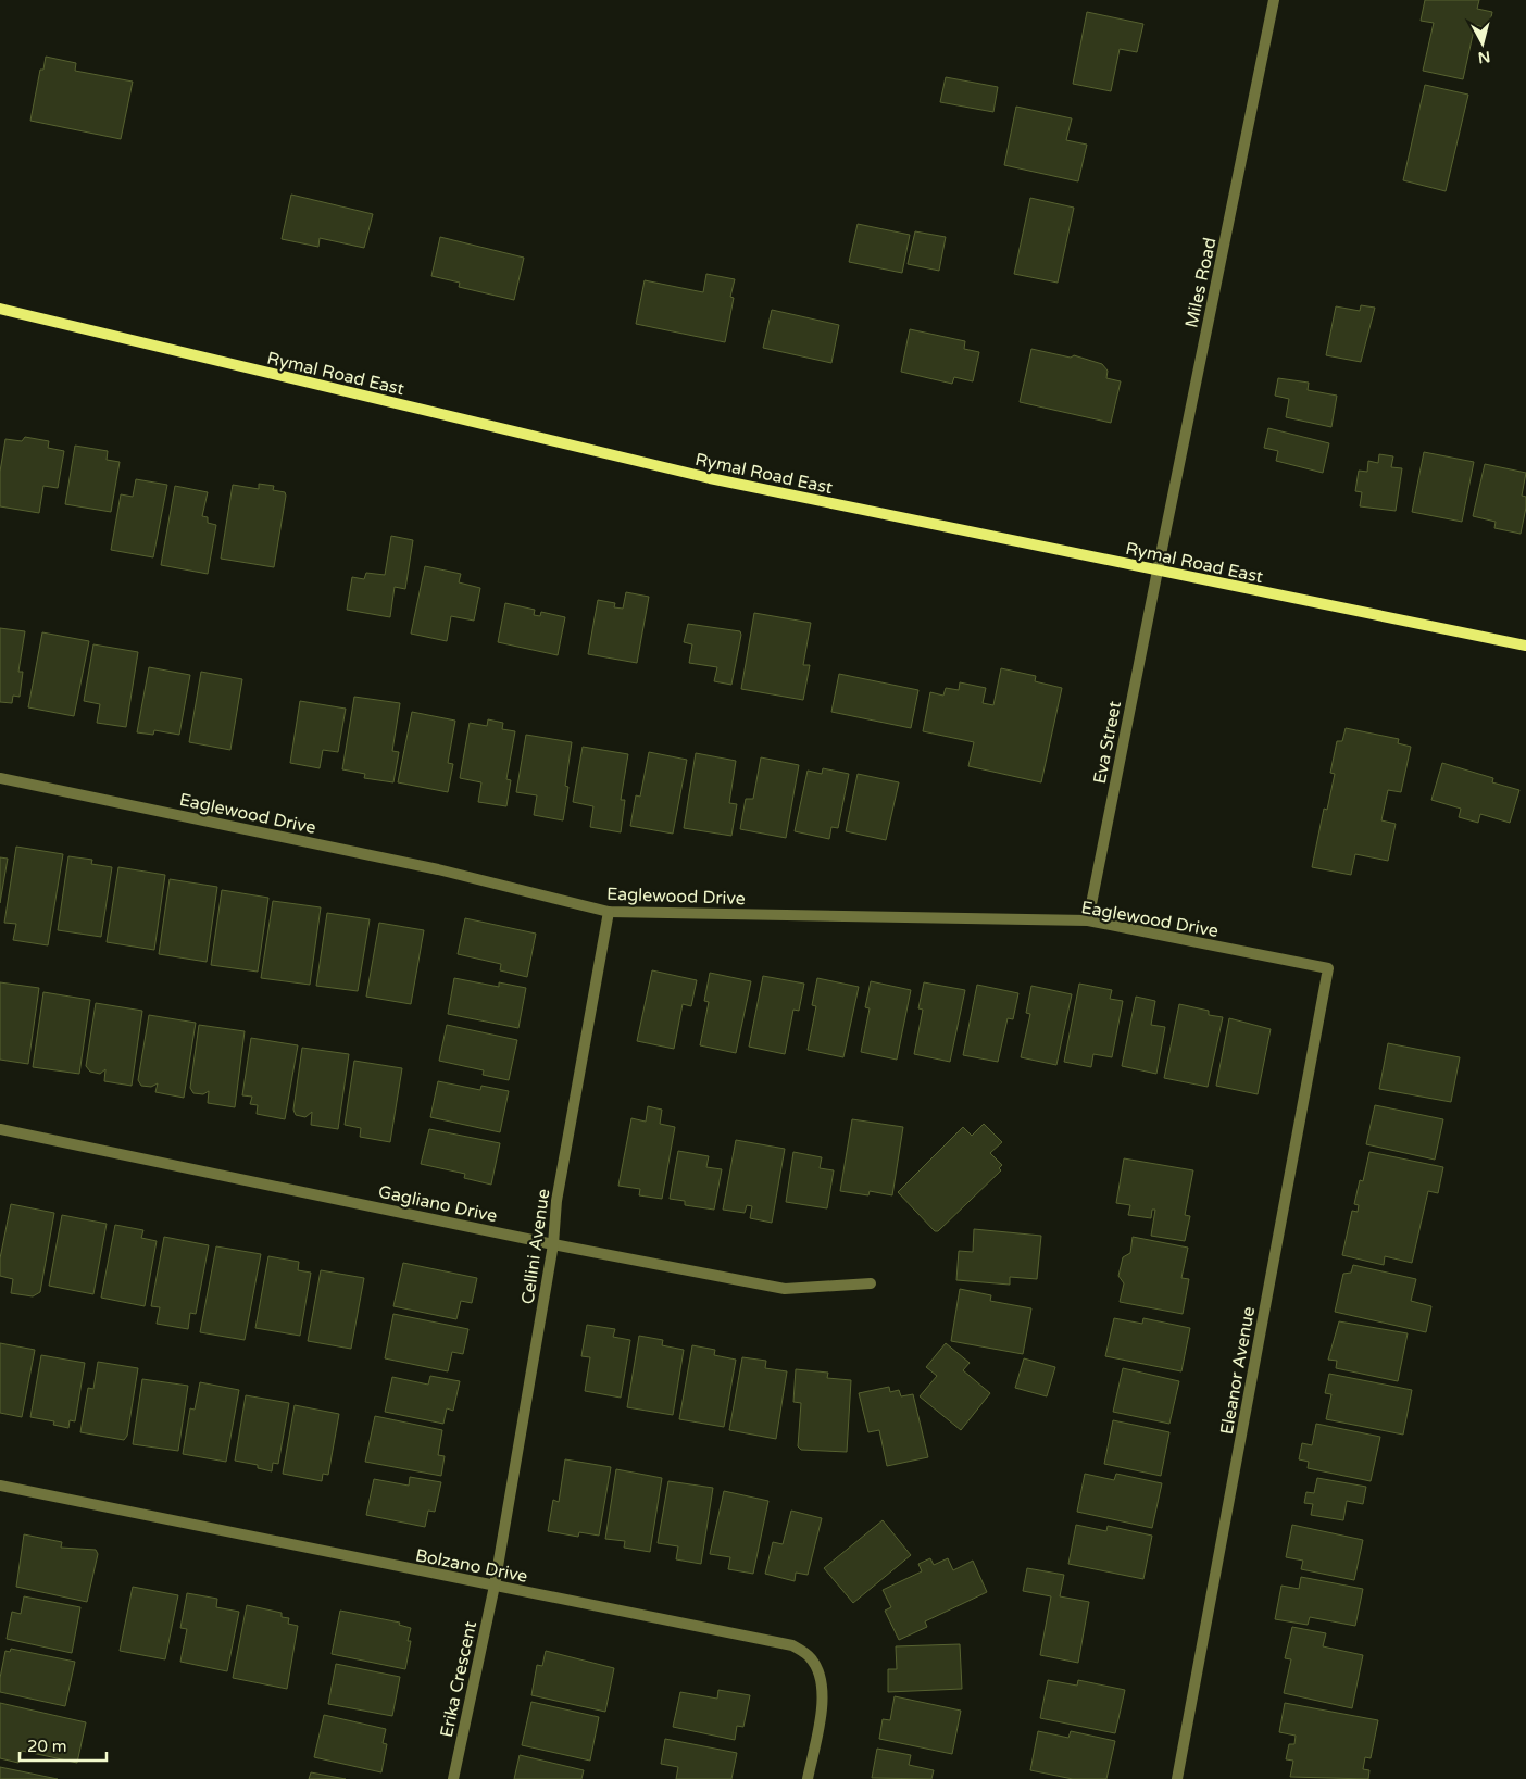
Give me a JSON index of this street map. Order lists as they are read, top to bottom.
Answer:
{
  "streets": {
    "main road": ["Rymal Road East"],
    "street": [
      "Miles Road",
      "Eva Street",
      "Eaglewood Drive",
      "Gagliano Drive",
      "Cellini Avenue",
      "Eleanor Avenue",
      "Bolzano Drive",
      "Erika Crescent"
    ]
  },
  "crossings": [
    ["Miles Road", "Rymal Road East"],
    ["Miles Road", "Eva Street"],
    ["Rymal Road East", "Eva Street"],
    ["Eva Street", "Eaglewood Drive"],
    ["Eaglewood Drive", "Cellini Avenue"],
    ["Eaglewood Drive", "Eleanor Avenue"],
    ["Gagliano Drive", "Cellini Avenue"],
    ["Cellini Avenue", "Bolzano Drive"],
    ["Cellini Avenue", "Erika Crescent"],
    ["Bolzano Drive", "Erika Crescent"]
  ],
  "scale_bar": "20 m",
  "north": "bottom"
}
